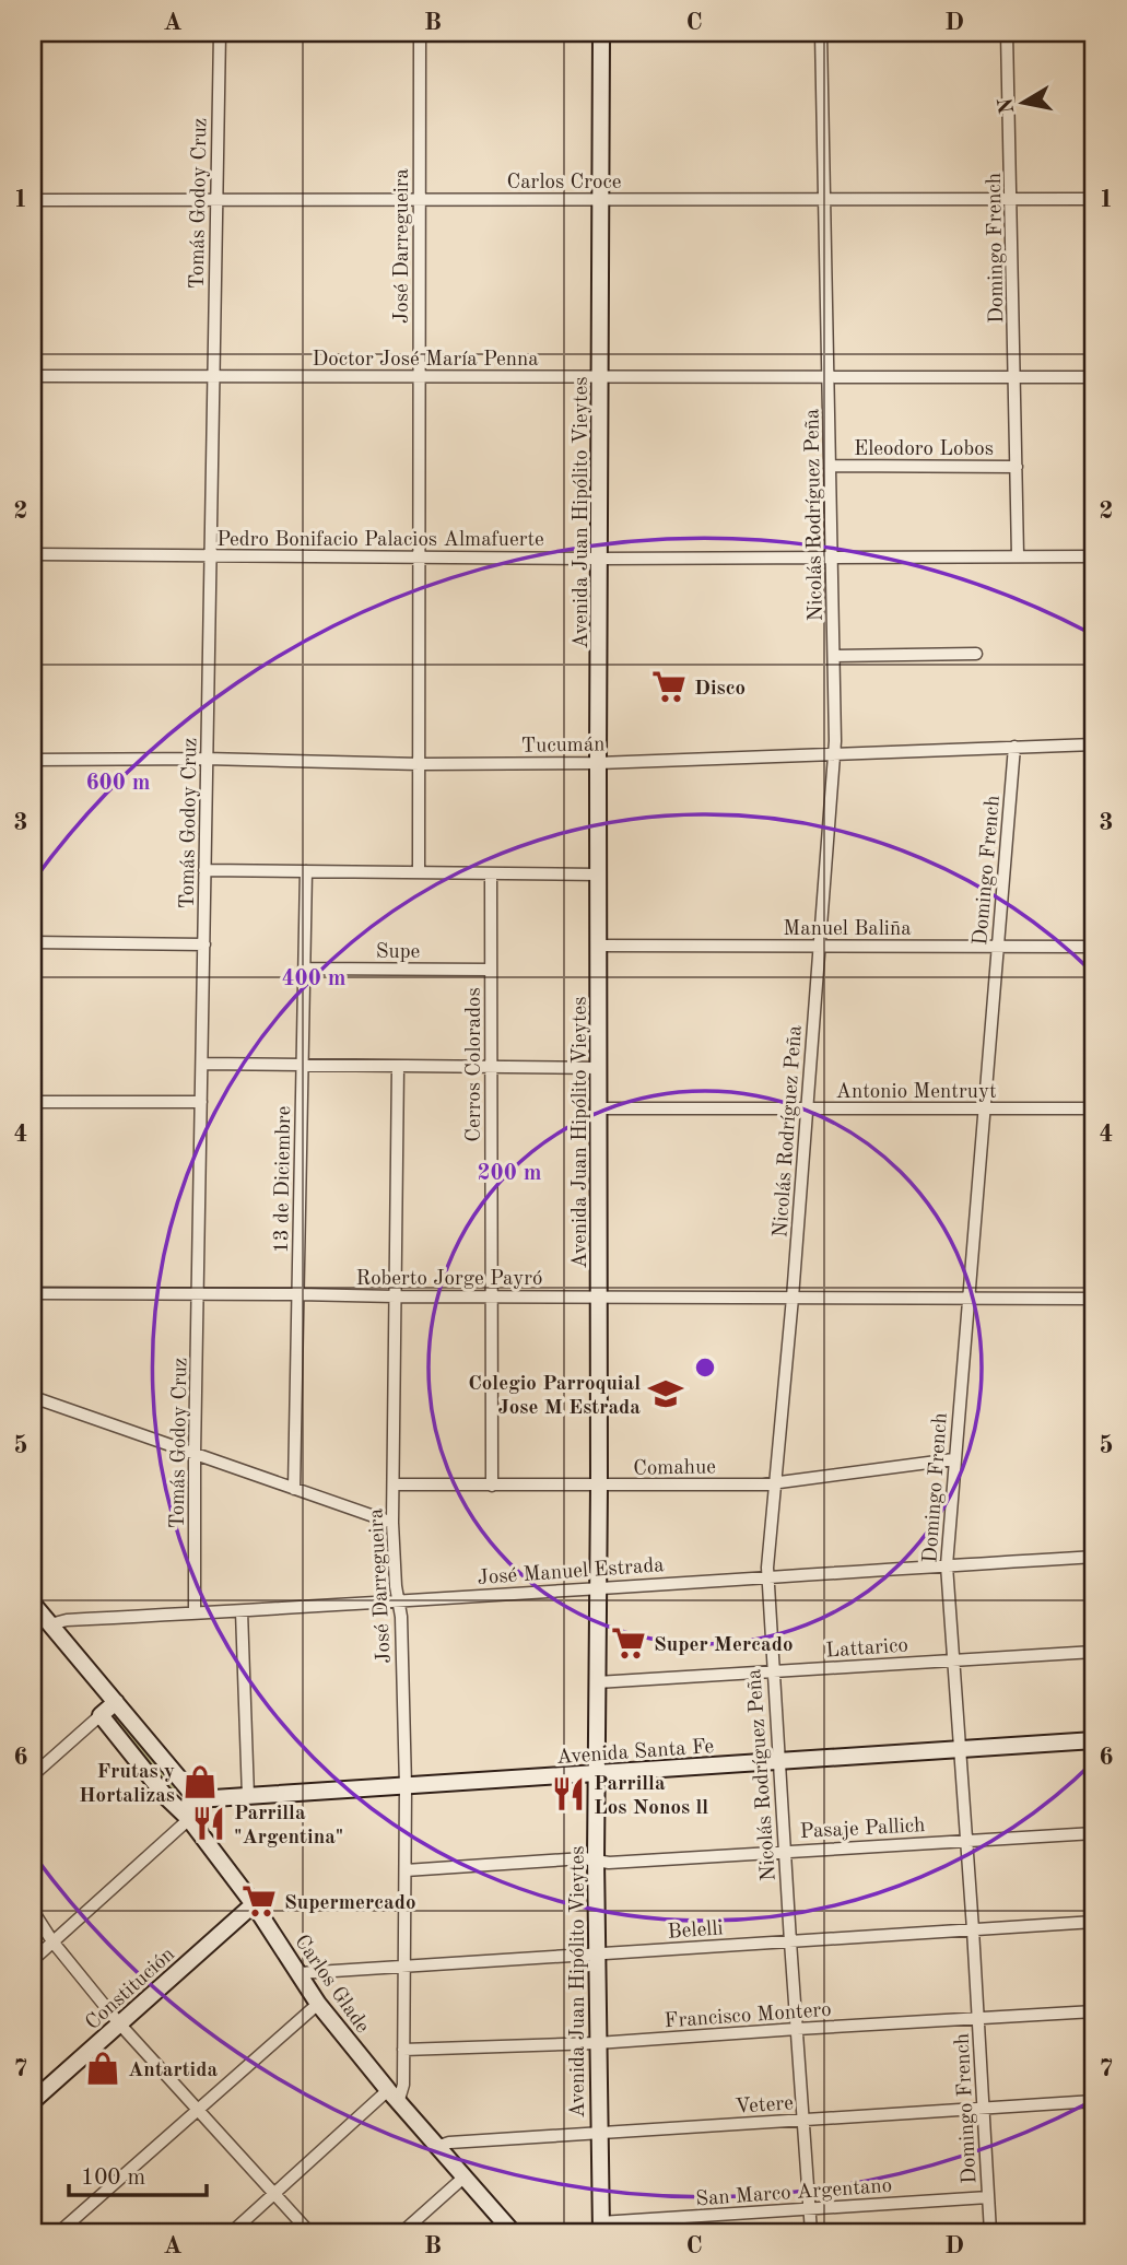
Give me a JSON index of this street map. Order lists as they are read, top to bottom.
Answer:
{
  "streets": {
    "street": [
      "Carlos Croce",
      "Tomás Godoy Cruz",
      "José Darregueira",
      "Domingo French",
      "Doctor José María Penna",
      "Eleodoro Lobos",
      "Avenida Juan Hipólito Vieytes",
      "Nicolás Rodríguez Peña",
      "Pedro Bonifacio Palacios Almafuerte",
      "Tucumán",
      "Manuel Baliña",
      "Supe",
      "Cerros Colorados",
      "Antonio Mentruyt",
      "13 de Diciembre",
      "Roberto Jorge Payró",
      "Comahue",
      "José Manuel Estrada",
      "Lattarico",
      "Avenida Santa Fe",
      "Pasaje Pallich",
      "Belelli",
      "Carlos Glade",
      "Constitución",
      "Francisco Montero",
      "Vetere",
      "San Marco Argentano"
    ]
  },
  "crossings": [
    ["Carlos Croce", "Tomás Godoy Cruz"],
    ["Carlos Croce", "José Darregueira"],
    ["Carlos Croce", "Domingo French"],
    ["Carlos Croce", "Avenida Juan Hipólito Vieytes"],
    ["Carlos Croce", "Nicolás Rodríguez Peña"],
    ["Tomás Godoy Cruz", "Doctor José María Penna"],
    ["Tomás Godoy Cruz", "Pedro Bonifacio Palacios Almafuerte"],
    ["Tomás Godoy Cruz", "Tucumán"],
    ["Tomás Godoy Cruz", "Roberto Jorge Payró"],
    ["Tomás Godoy Cruz", "José Manuel Estrada"],
    ["José Darregueira", "Doctor José María Penna"],
    ["José Darregueira", "Pedro Bonifacio Palacios Almafuerte"],
    ["José Darregueira", "Tucumán"],
    ["José Darregueira", "Roberto Jorge Payró"],
    ["José Darregueira", "Comahue"],
    ["José Darregueira", "José Manuel Estrada"],
    ["José Darregueira", "Avenida Santa Fe"],
    ["José Darregueira", "Pasaje Pallich"],
    ["José Darregueira", "Belelli"],
    ["José Darregueira", "Carlos Glade"],
    ["José Darregueira", "Francisco Montero"],
    ["Domingo French", "Doctor José María Penna"],
    ["Domingo French", "Eleodoro Lobos"],
    ["Domingo French", "Pedro Bonifacio Palacios Almafuerte"],
    ["Domingo French", "Tucumán"],
    ["Domingo French", "Manuel Baliña"],
    ["Domingo French", "Antonio Mentruyt"],
    ["Domingo French", "Roberto Jorge Payró"],
    ["Domingo French", "Comahue"],
    ["Domingo French", "José Manuel Estrada"],
    ["Domingo French", "Lattarico"],
    ["Domingo French", "Avenida Santa Fe"],
    ["Domingo French", "Pasaje Pallich"],
    ["Domingo French", "Belelli"],
    ["Domingo French", "Francisco Montero"],
    ["Domingo French", "Vetere"],
    ["Domingo French", "San Marco Argentano"],
    ["Doctor José María Penna", "Avenida Juan Hipólito Vieytes"],
    ["Doctor José María Penna", "Nicolás Rodríguez Peña"],
    ["Eleodoro Lobos", "Nicolás Rodríguez Peña"],
    ["Avenida Juan Hipólito Vieytes", "Pedro Bonifacio Palacios Almafuerte"],
    ["Avenida Juan Hipólito Vieytes", "Tucumán"],
    ["Avenida Juan Hipólito Vieytes", "Manuel Baliña"],
    ["Avenida Juan Hipólito Vieytes", "Antonio Mentruyt"],
    ["Avenida Juan Hipólito Vieytes", "Roberto Jorge Payró"],
    ["Avenida Juan Hipólito Vieytes", "Comahue"],
    ["Avenida Juan Hipólito Vieytes", "José Manuel Estrada"],
    ["Avenida Juan Hipólito Vieytes", "Lattarico"],
    ["Avenida Juan Hipólito Vieytes", "Avenida Santa Fe"],
    ["Avenida Juan Hipólito Vieytes", "Pasaje Pallich"],
    ["Avenida Juan Hipólito Vieytes", "Belelli"],
    ["Avenida Juan Hipólito Vieytes", "Francisco Montero"],
    ["Avenida Juan Hipólito Vieytes", "Vetere"],
    ["Avenida Juan Hipólito Vieytes", "San Marco Argentano"],
    ["Nicolás Rodríguez Peña", "Pedro Bonifacio Palacios Almafuerte"],
    ["Nicolás Rodríguez Peña", "Tucumán"],
    ["Nicolás Rodríguez Peña", "Manuel Baliña"],
    ["Nicolás Rodríguez Peña", "Antonio Mentruyt"],
    ["Nicolás Rodríguez Peña", "Roberto Jorge Payró"],
    ["Nicolás Rodríguez Peña", "Comahue"],
    ["Nicolás Rodríguez Peña", "José Manuel Estrada"],
    ["Nicolás Rodríguez Peña", "Lattarico"],
    ["Nicolás Rodríguez Peña", "Avenida Santa Fe"],
    ["Nicolás Rodríguez Peña", "Pasaje Pallich"],
    ["Nicolás Rodríguez Peña", "Belelli"],
    ["Nicolás Rodríguez Peña", "Francisco Montero"],
    ["Nicolás Rodríguez Peña", "Vetere"],
    ["Nicolás Rodríguez Peña", "San Marco Argentano"],
    ["Supe", "Cerros Colorados"],
    ["Supe", "13 de Diciembre"],
    ["Cerros Colorados", "Roberto Jorge Payró"],
    ["Cerros Colorados", "Comahue"],
    ["13 de Diciembre", "Roberto Jorge Payró"],
    ["Belelli", "Carlos Glade"],
    ["Carlos Glade", "Constitución"],
    ["Carlos Glade", "Vetere"]
  ],
  "places": {
    "supermarket": ["Disco", "Super Mercado", "Supermercado"],
    "school or university": ["Colegio Parroquial Jose M Estrada"],
    "shop": ["Frutas y Hortalizas", "Antartida"],
    "restaurant": ["Parrilla Los Nonos ll", "Parrilla \"Argentina\""]
  },
  "scale_bar": "100 m",
  "north": "left",
  "grid": {
    "columns": [
      "A",
      "B",
      "C",
      "D"
    ],
    "rows": [
      "1",
      "2",
      "3",
      "4",
      "5",
      "6",
      "7"
    ]
  },
  "rings": ["600 m", "400 m", "200 m"]
}
